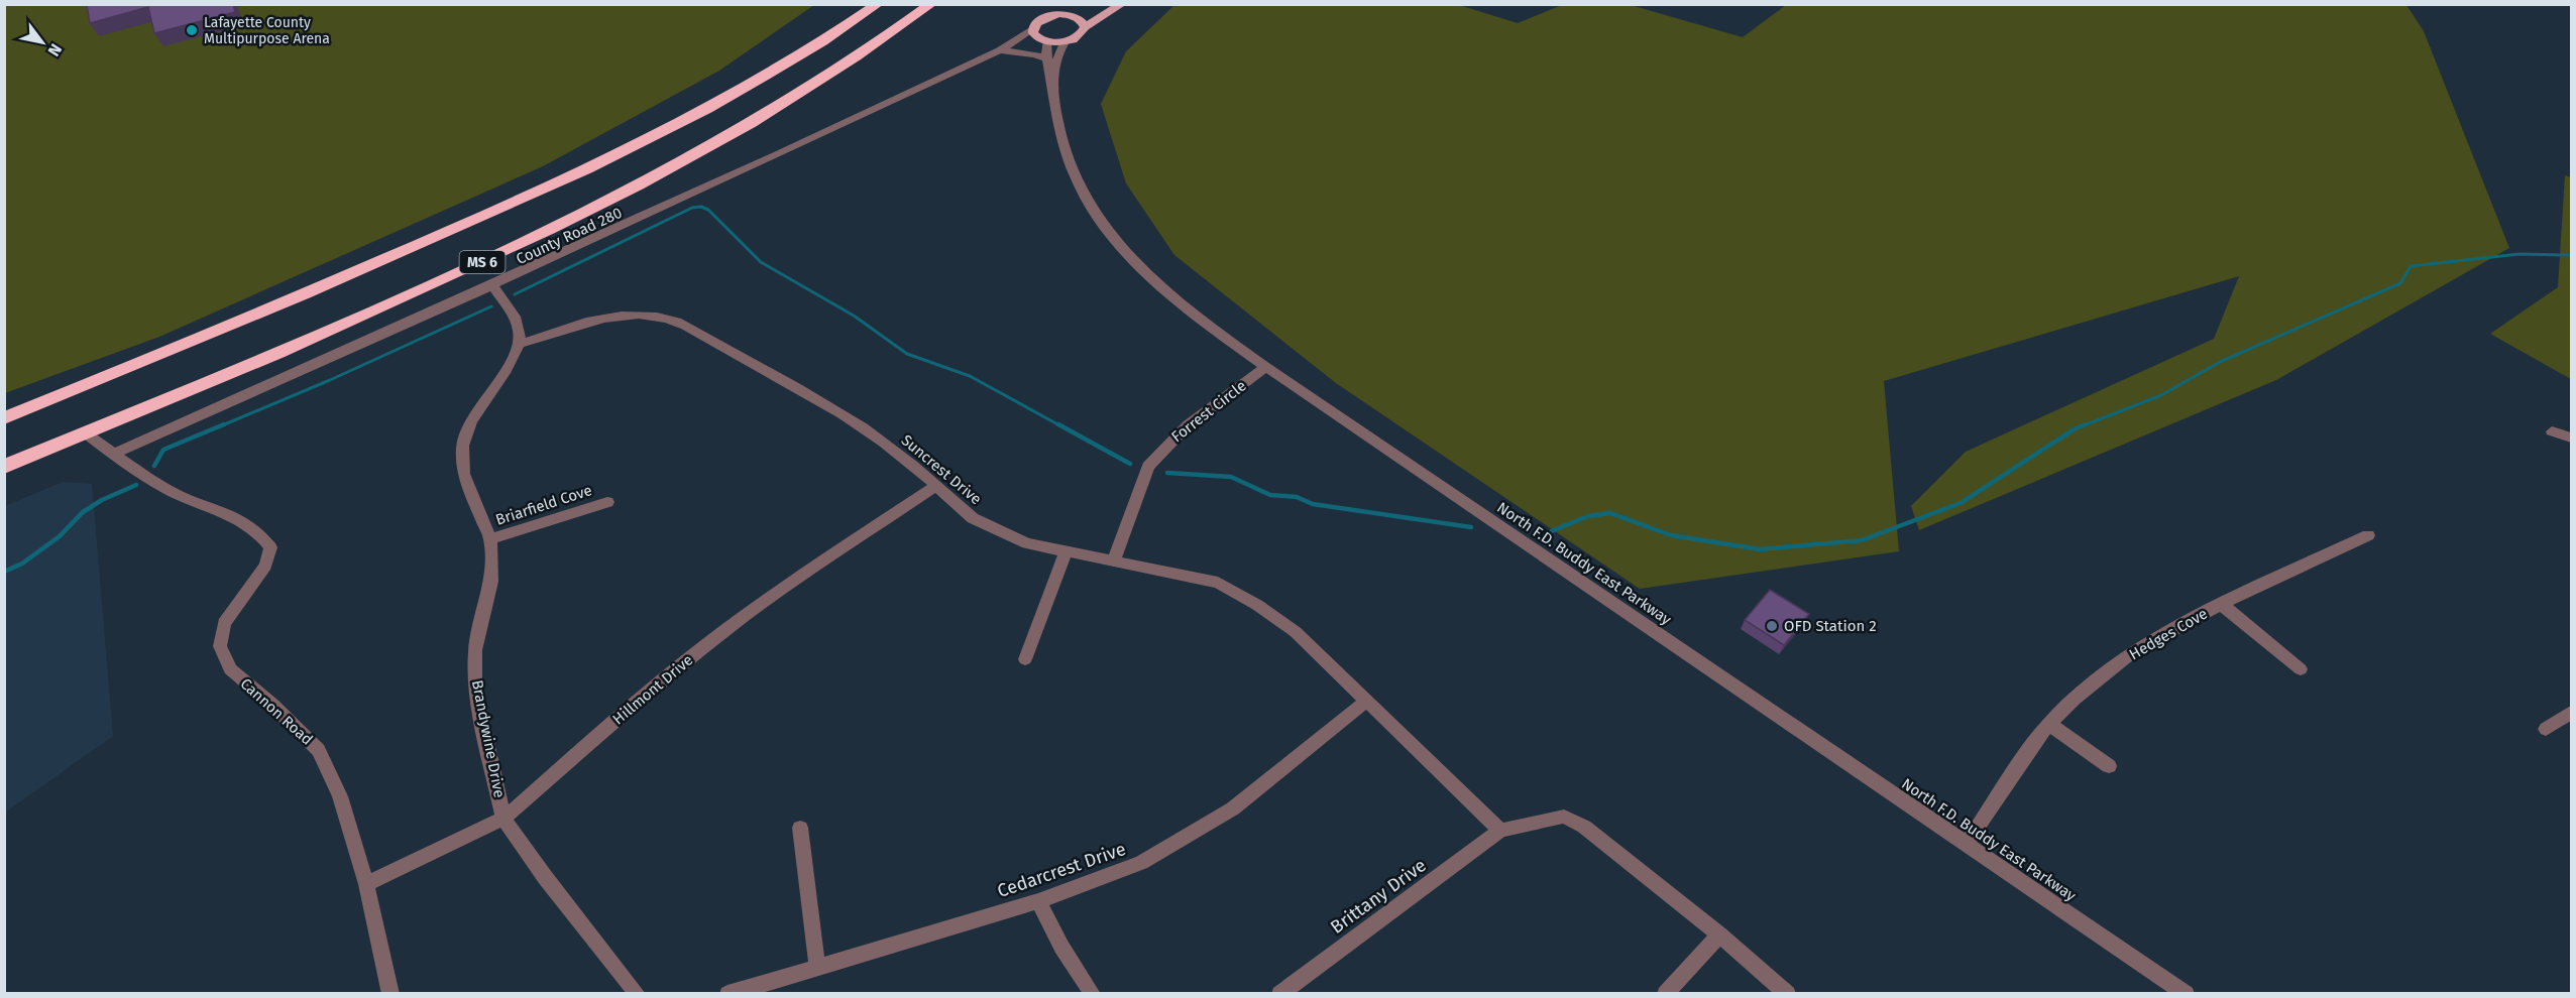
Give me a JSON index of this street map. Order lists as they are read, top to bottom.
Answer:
{
  "streets": {
    "highway": ["MS 6"],
    "street": [
      "County Road 280",
      "Forrest Circle",
      "Suncrest Drive",
      "Briarfield Cove",
      "North F.D. Buddy East Parkway",
      "Hedges Cove",
      "Hillmont Drive",
      "Cannon Road",
      "Brandywine Drive",
      "Cedarcrest Drive",
      "Brittany Drive"
    ]
  },
  "crossings": [
    ["County Road 280", "Cannon Road"],
    ["MS 6", "Cannon Road"],
    ["Forrest Circle", "Suncrest Drive"],
    ["Forrest Circle", "North F.D. Buddy East Parkway"],
    ["Suncrest Drive", "Hillmont Drive"],
    ["Suncrest Drive", "Brandywine Drive"],
    ["Suncrest Drive", "Cedarcrest Drive"],
    ["Suncrest Drive", "Brittany Drive"],
    ["Briarfield Cove", "Brandywine Drive"],
    ["North F.D. Buddy East Parkway", "Hedges Cove"],
    ["Hillmont Drive", "Cannon Road"],
    ["Hillmont Drive", "Brandywine Drive"]
  ],
  "places": ["Lafayette County Multipurpose Arena", "OFD Station 2"],
  "north": "bottom right"
}
